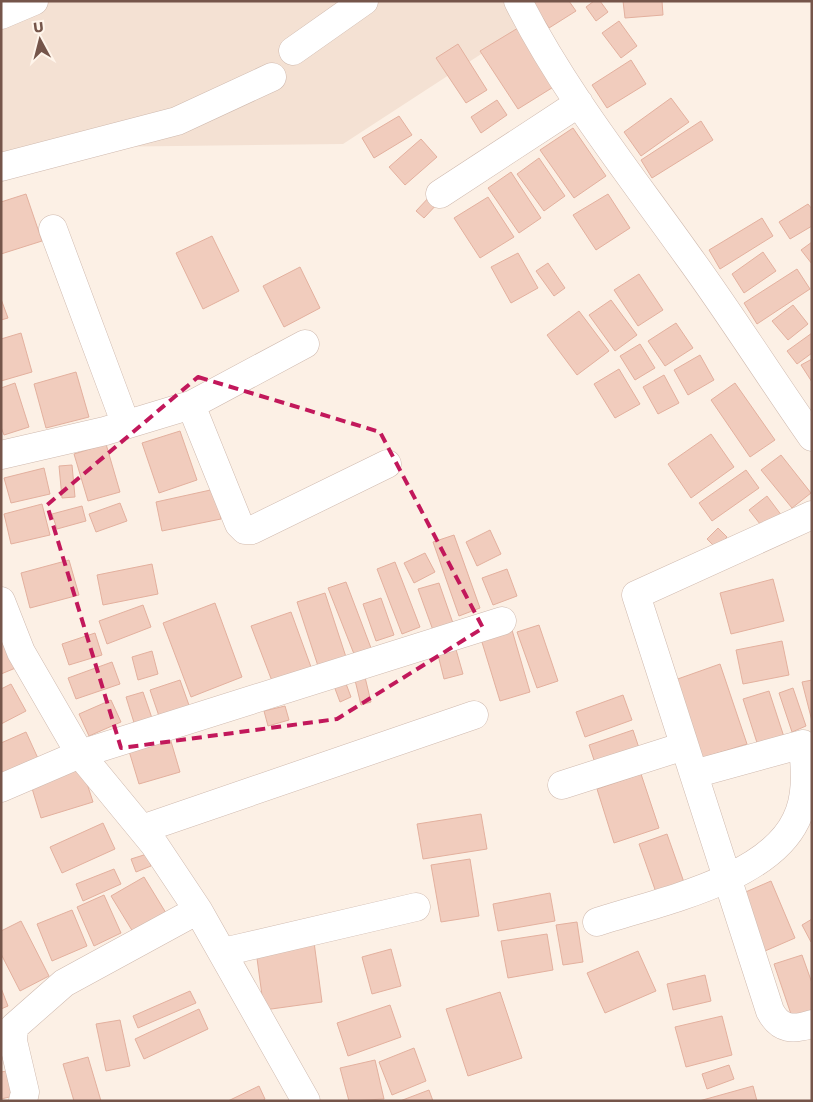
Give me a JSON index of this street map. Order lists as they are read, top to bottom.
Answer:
{
  "north": "top"
}
